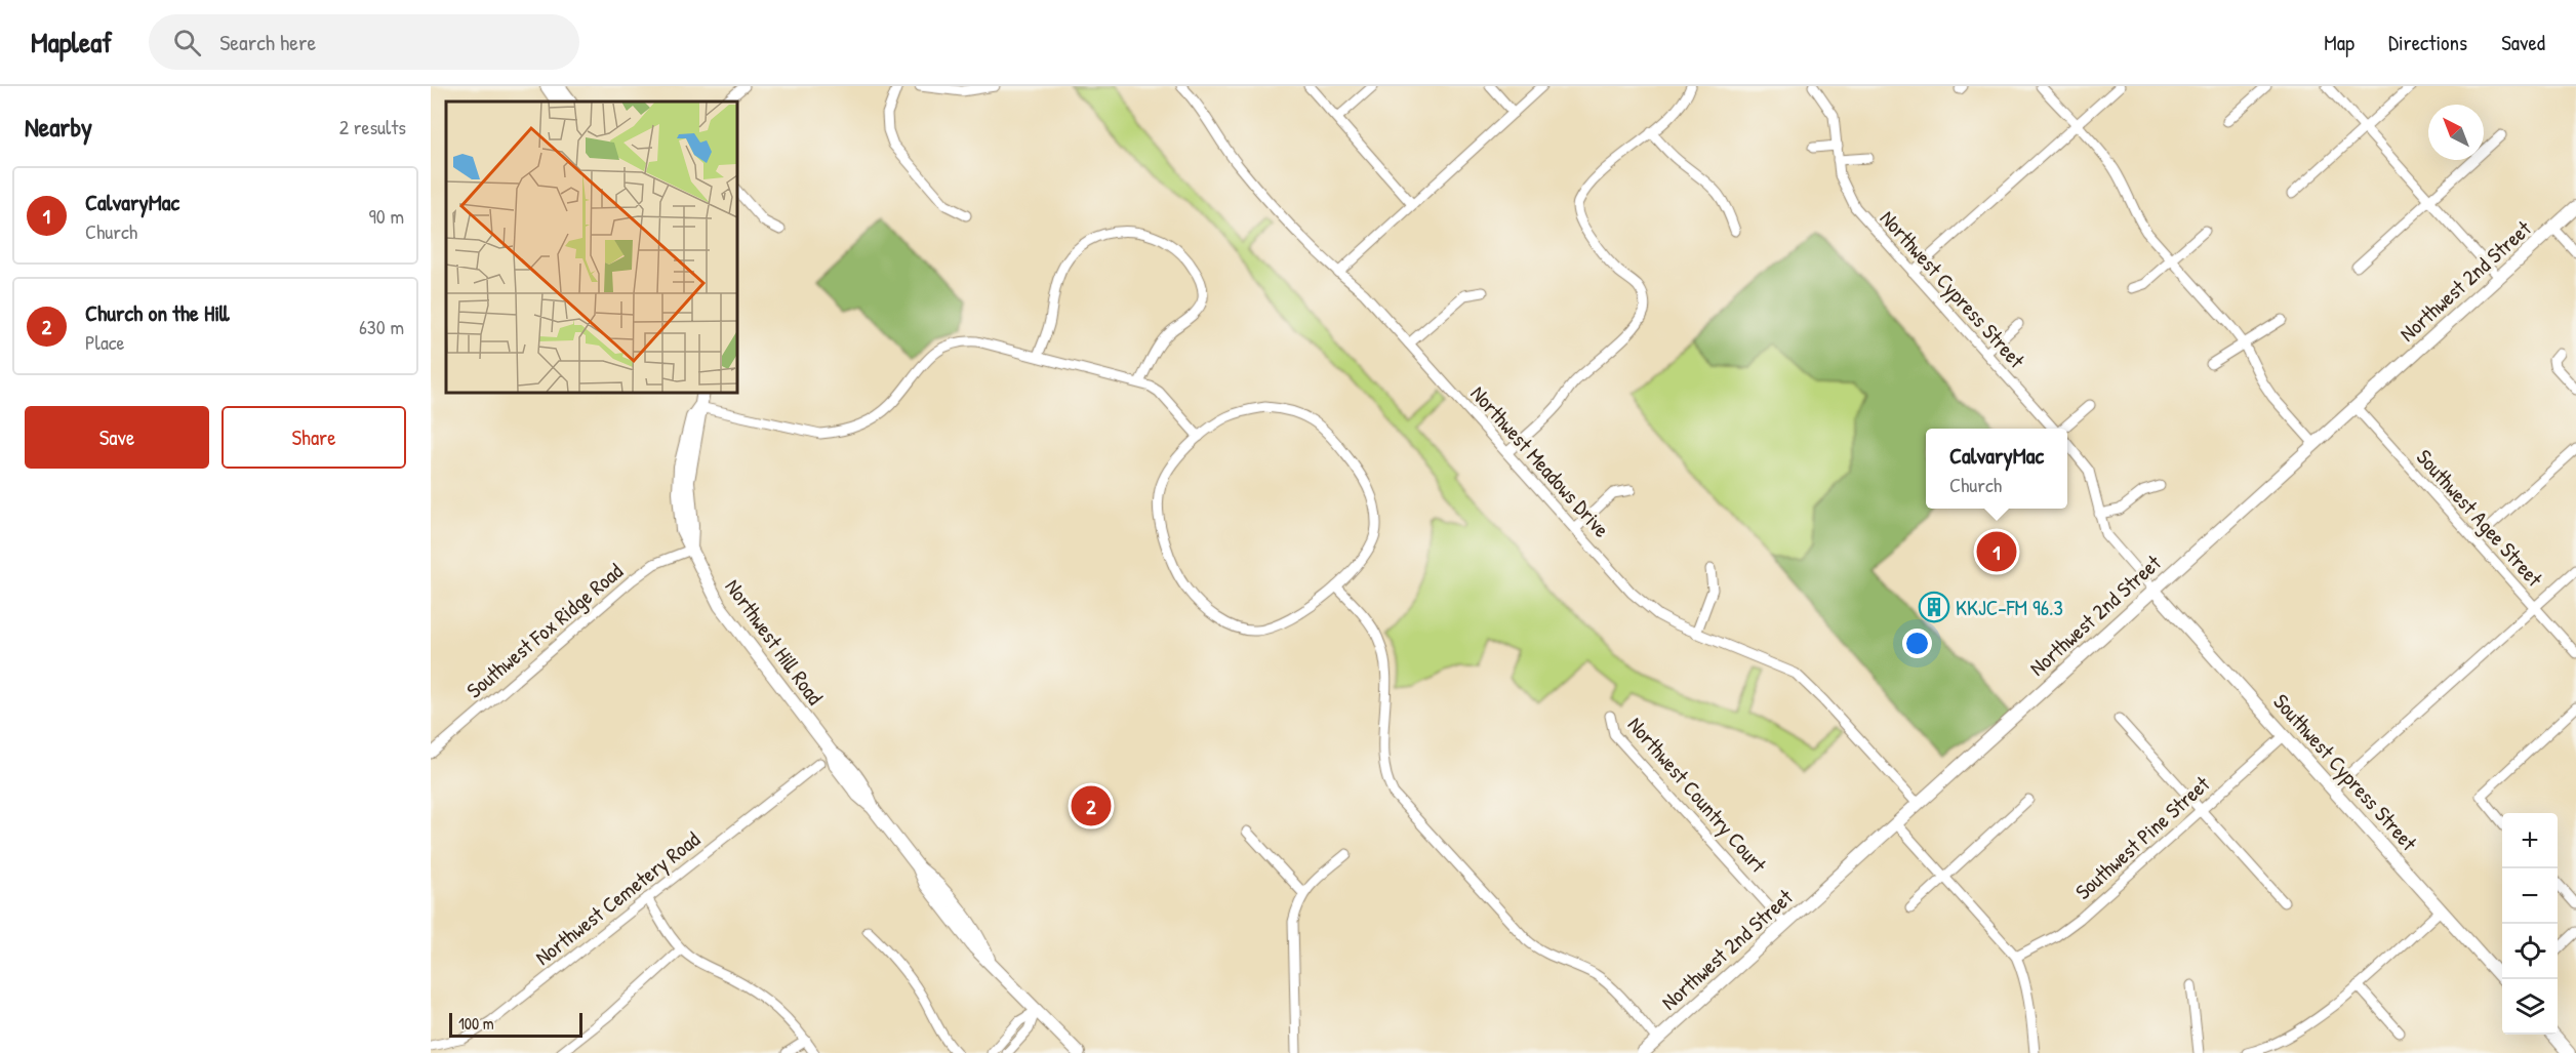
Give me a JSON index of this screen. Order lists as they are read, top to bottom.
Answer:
{
  "streets": {
    "main road": ["Northwest 2nd Street", "Northwest Hill Road", "Southwest Cypress Street"],
    "street": [
      "Northwest Cypress Street",
      "Northwest Meadows Drive",
      "Southwest Agee Street",
      "Southwest Fox Ridge Road",
      "Northwest Country Court",
      "Southwest Pine Street",
      "Northwest Cemetery Road"
    ]
  },
  "crossings": [
    ["Northwest 2nd Street", "Northwest Meadows Drive"],
    ["Northwest 2nd Street", "Southwest Agee Street"],
    ["Northwest 2nd Street", "Southwest Cypress Street"],
    ["Northwest 2nd Street", "Northwest Country Court"],
    ["Southwest Fox Ridge Road", "Northwest Hill Road"],
    ["Southwest Cypress Street", "Southwest Pine Street"]
  ],
  "places": {
    "building": ["KKJC-FM 96.3"]
  },
  "scale_bar": "100 m",
  "north": "top left",
  "page": {
    "header": "Mapleaf",
    "search": "Search here",
    "nav": ["Map", "Directions", "Saved"],
    "heading": ["Nearby", "2 results"],
    "list": [
      {
        "mark": "1",
        "name": "CalvaryMac",
        "note": "Church",
        "value": "90 m"
      },
      {
        "mark": "2",
        "name": "Church on the Hill",
        "note": "Place",
        "value": "630 m"
      }
    ],
    "buttons": ["Save", "Share"],
    "popup": ["CalvaryMac", "Church"],
    "pins": ["1", "2"],
    "map_buttons": ["+", "−"],
    "scale": "100 m"
  }
}
